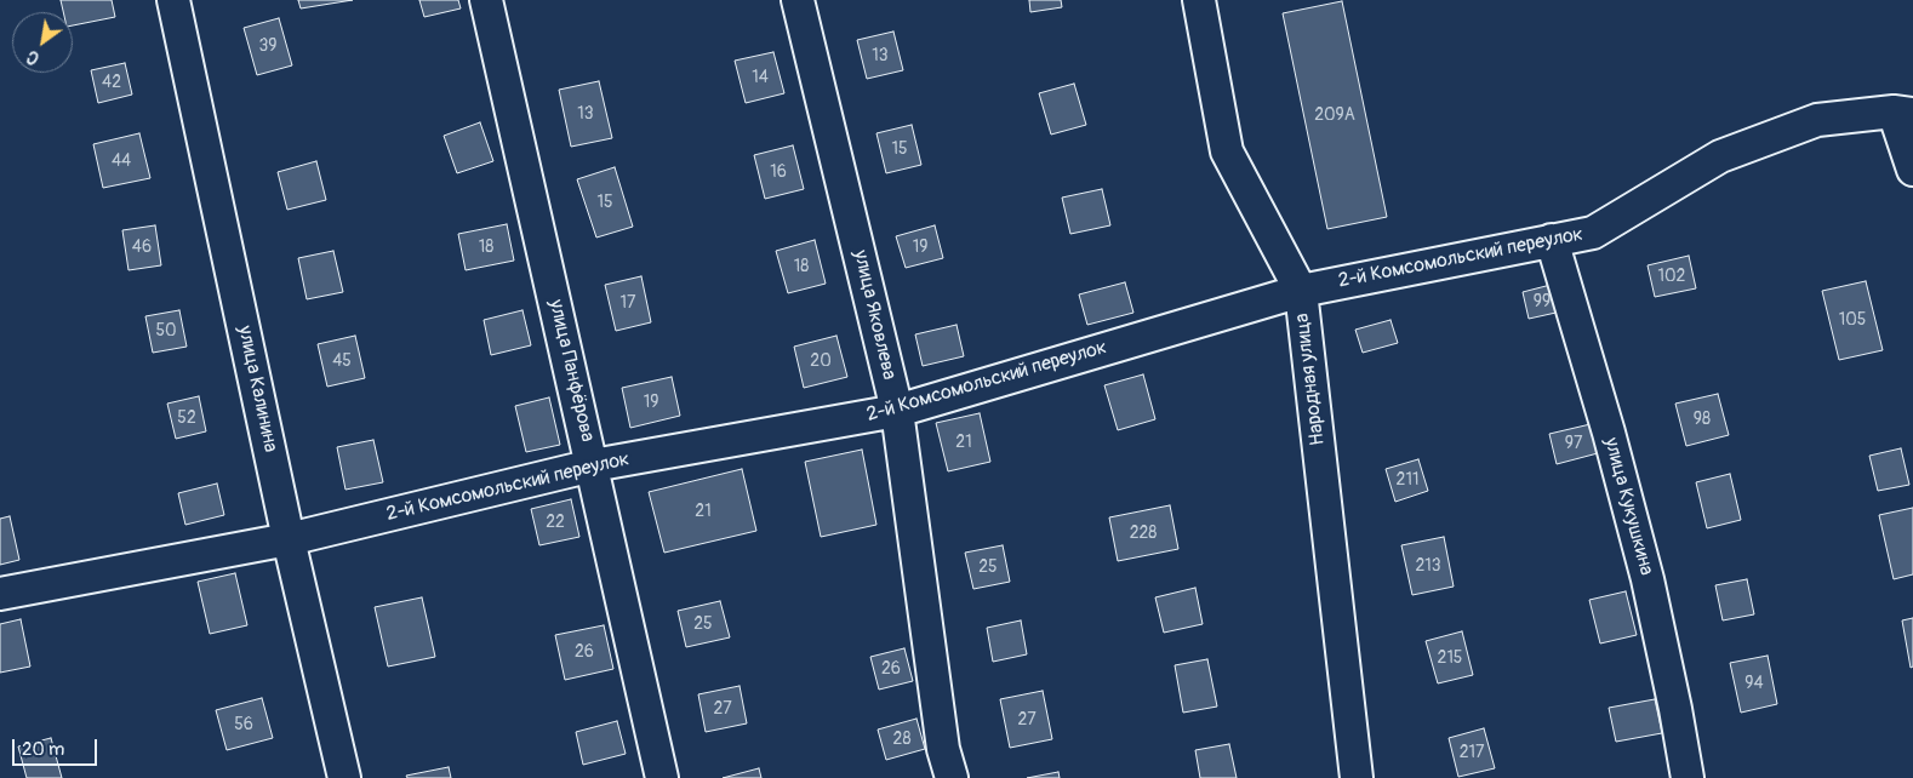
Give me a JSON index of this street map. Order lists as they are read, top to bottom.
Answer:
{
  "streets": {
    "street": [
      "2-й Комсомольский переулок",
      "улица Яковлева",
      "улица Панфёрова",
      "Народная улица",
      "улица Калинина",
      "улица Кукушкина"
    ]
  },
  "crossings": [
    ["2-й Комсомольский переулок", "улица Яковлева"],
    ["2-й Комсомольский переулок", "улица Панфёрова"],
    ["2-й Комсомольский переулок", "Народная улица"],
    ["2-й Комсомольский переулок", "улица Калинина"],
    ["2-й Комсомольский переулок", "улица Кукушкина"]
  ],
  "house_numbers": [
    "39",
    "13",
    "14",
    "42",
    "13",
    "209А",
    "15",
    "44",
    "16",
    "15",
    "46",
    "18",
    "19",
    "18",
    "102",
    "99",
    "17",
    "105",
    "50",
    "45",
    "20",
    "19",
    "52",
    "98",
    "21",
    "97",
    "211",
    "21",
    "22",
    "228",
    "213",
    "25",
    "25",
    "26",
    "215",
    "26",
    "94",
    "27",
    "27",
    "56",
    "28",
    "217"
  ],
  "scale_bar": "20 m",
  "north": "bottom left"
}
